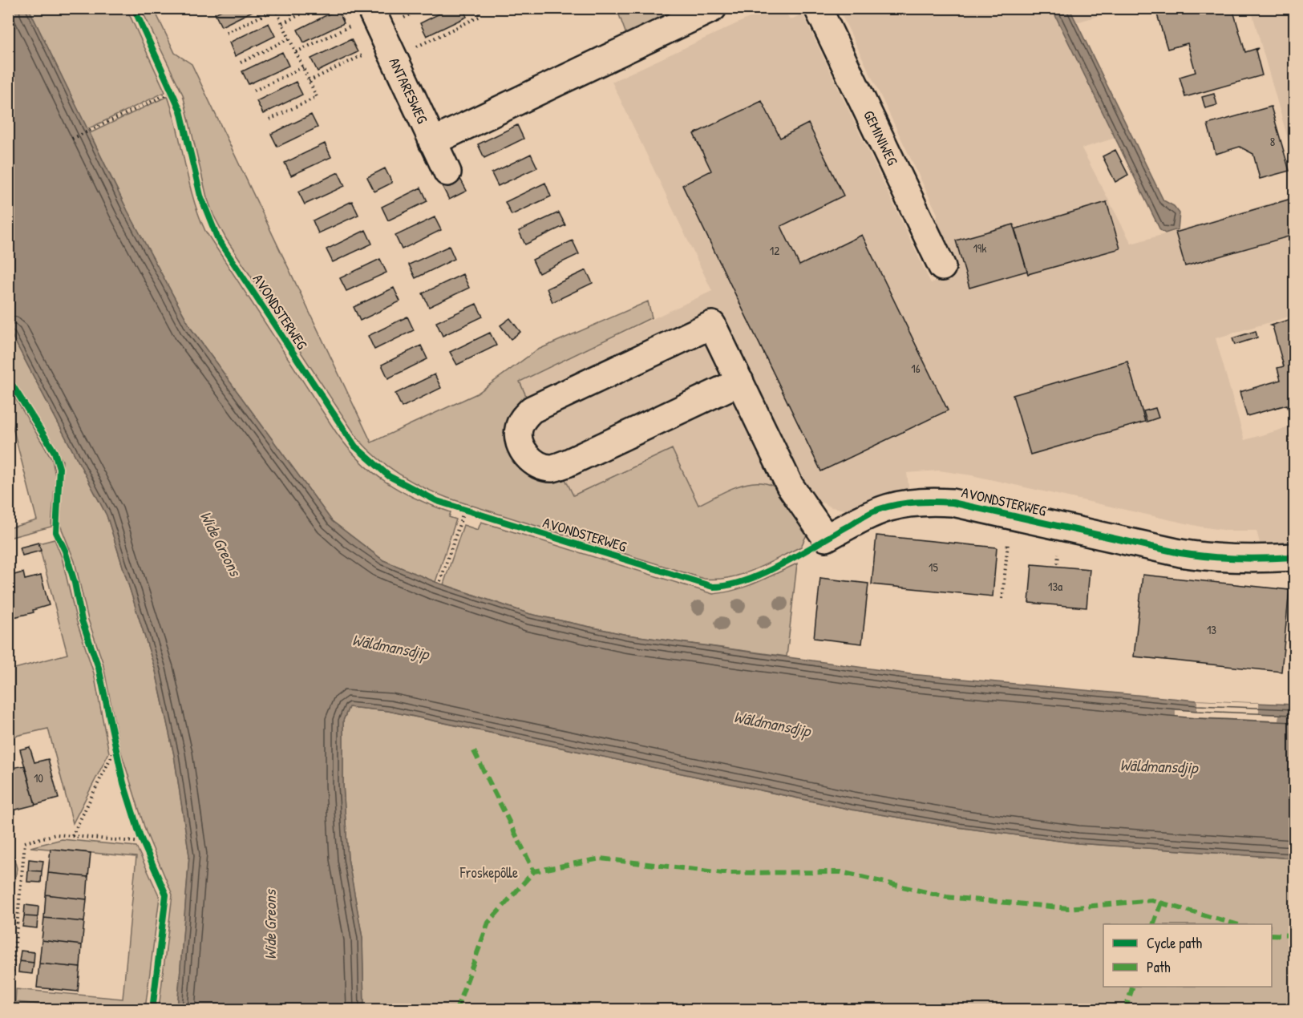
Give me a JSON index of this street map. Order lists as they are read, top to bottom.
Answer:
{
  "streets": {
    "street": ["ANTARESWEG", "GEMINIWEG", "AVONDSTERWEG"]
  },
  "water": ["Wide Greons", "Wâldmansdjip"],
  "parks": ["Froskepôlle"],
  "house_numbers": [
    "8",
    "19k",
    "12",
    "16",
    "15",
    "13a",
    "13",
    "10"
  ],
  "legend": ["Cycle path", "Path"]
}
